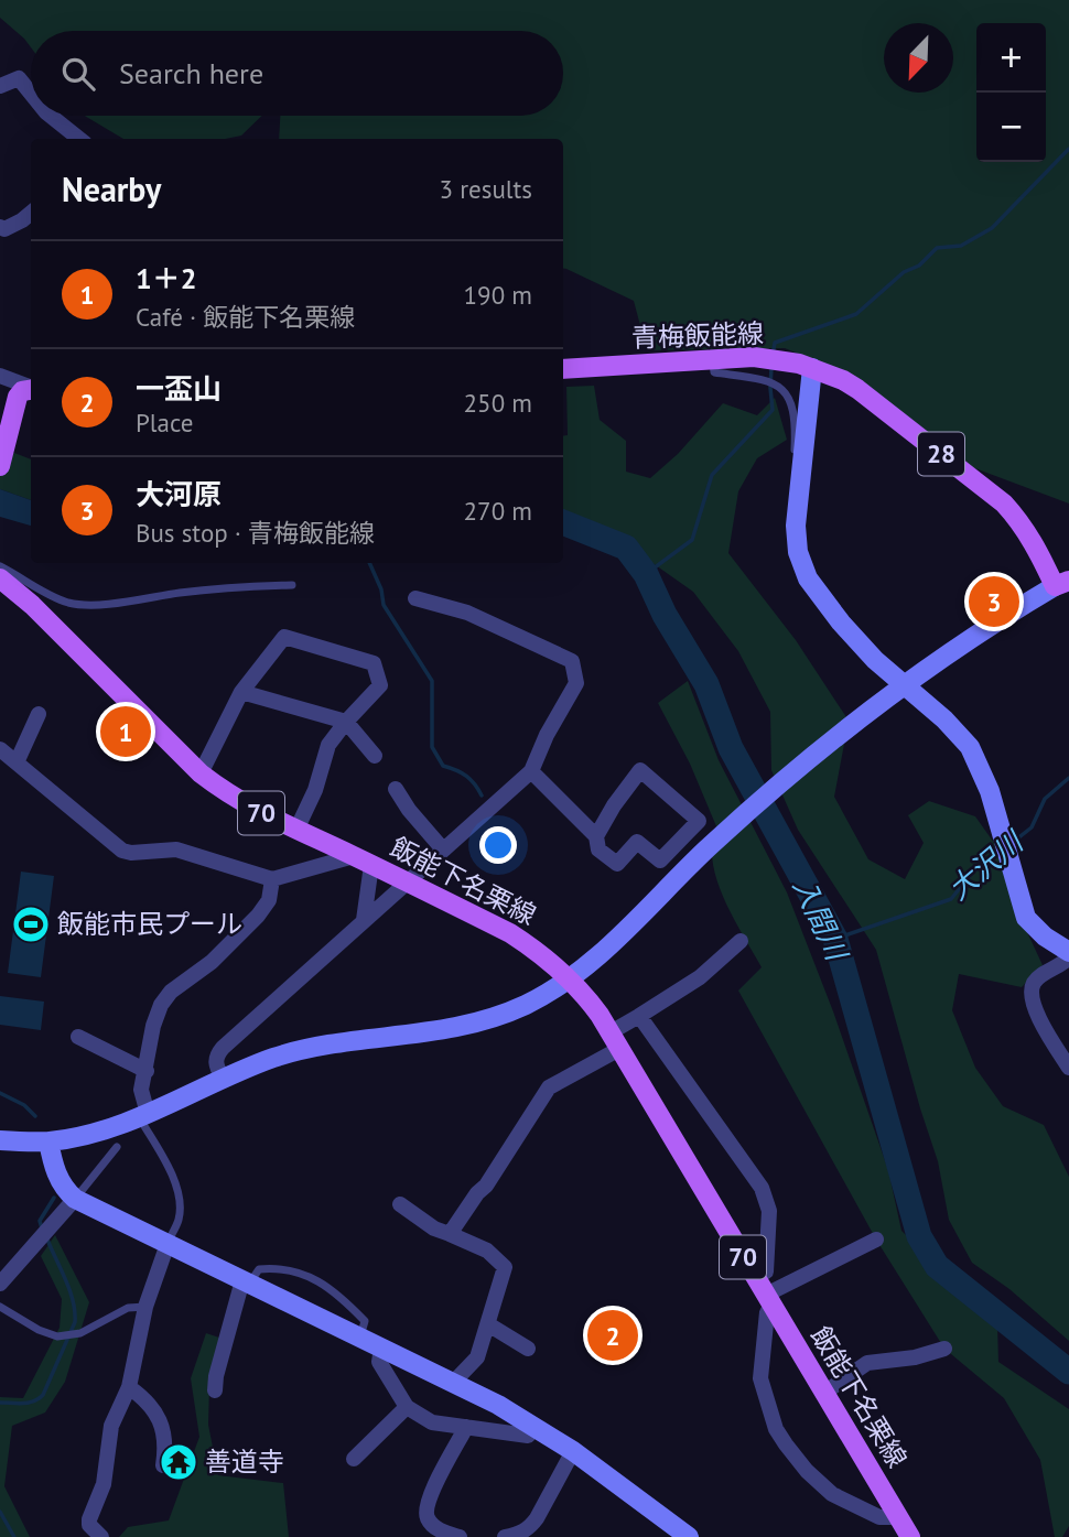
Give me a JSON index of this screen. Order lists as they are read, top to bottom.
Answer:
{
  "streets": {
    "main road": [
      "青梅飯能線",
      "28",
      "70",
      "飯能下名栗線"
    ]
  },
  "water": ["大沢川", "入間川"],
  "places": {
    "sports": ["飯能市民プール"],
    "temple": ["善道寺"]
  },
  "north": "bottom left",
  "page": {
    "map_buttons": ["+", "−"],
    "search": "Search here",
    "heading": ["Nearby", "3 results"],
    "list": [
      {
        "mark": "1",
        "name": "1＋2",
        "note": "Café · 飯能下名栗線",
        "value": "190 m"
      },
      {
        "mark": "2",
        "name": "一盃山",
        "note": "Place",
        "value": "250 m"
      },
      {
        "mark": "3",
        "name": "大河原",
        "note": "Bus stop · 青梅飯能線",
        "value": "270 m"
      }
    ],
    "pins": ["3", "1", "2"]
  }
}
